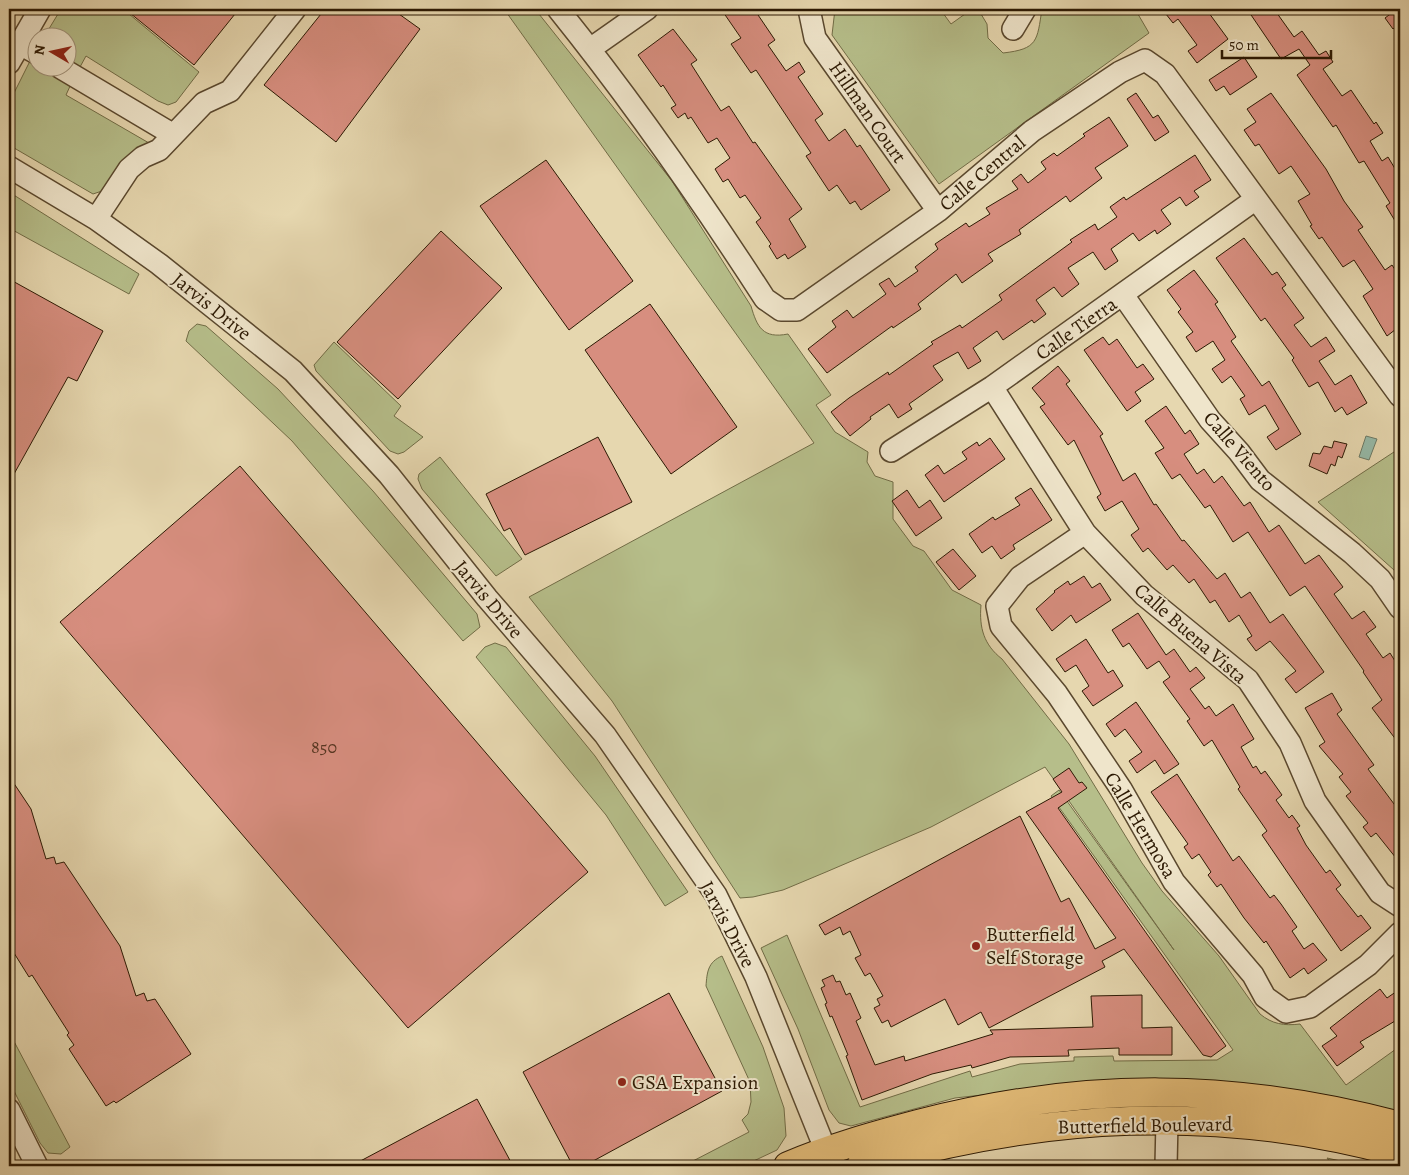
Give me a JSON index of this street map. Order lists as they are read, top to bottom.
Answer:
{
  "streets": {
    "main road": ["Butterfield Boulevard"],
    "street": [
      "Hillman Court",
      "Calle Central",
      "Jarvis Drive",
      "Calle Tierra",
      "Calle Viento",
      "Calle Buena Vista",
      "Calle Hermosa"
    ]
  },
  "crossings": [
    ["Hillman Court", "Calle Central"],
    ["Calle Central", "Calle Tierra"],
    ["Jarvis Drive", "Butterfield Boulevard"],
    ["Calle Tierra", "Calle Viento"],
    ["Calle Tierra", "Calle Buena Vista"],
    ["Calle Buena Vista", "Calle Hermosa"]
  ],
  "places": ["Butterfield Self Storage", "GSA Expansion"],
  "house_numbers": ["850"],
  "scale_bar": "50 m",
  "north": "left"
}
